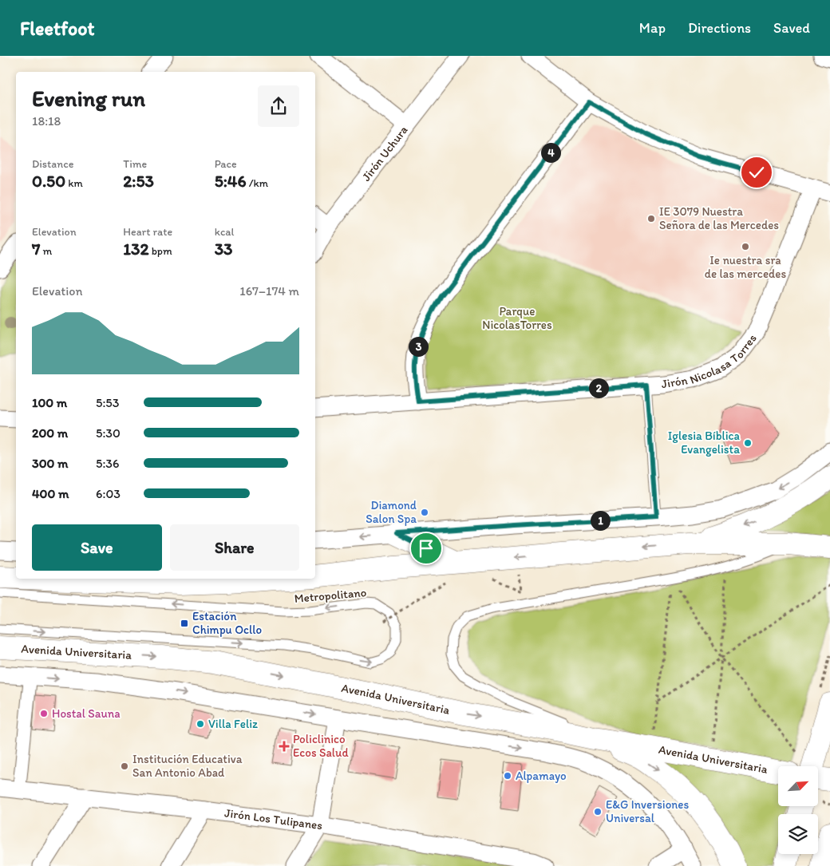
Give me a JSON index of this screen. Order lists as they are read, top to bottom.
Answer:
{
  "streets": {
    "main road": ["Avenida Universitaria"],
    "street": ["Jirón Uchura", "Jirón Nicolasa Torres", "Jirón Los Tulipanes"],
    "lane": ["Metropolitano"]
  },
  "parks": ["Parque NicolasTorres"],
  "places": {
    "other": [
      "IE 3079 Nuestra Señora de las Mercedes",
      "Ie nuestra sra de las mercedes",
      "Iglesia Bíblica Evangelista",
      "Diamond Salon Spa",
      "Hostal Sauna",
      "Villa Feliz",
      "Institución Educativa San Antonio Abad",
      "Alpamayo",
      "E&G Inversiones Universal"
    ],
    "transit": ["Estación Chimpu Ocllo"],
    "health": ["Policlinico Ecos Salud"]
  },
  "north": "top right",
  "page": {
    "header": "Fleetfoot",
    "nav": ["Map", "Directions", "Saved"],
    "heading": ["Evening run", "18:18"],
    "stats": [
      ["Distance", "0.50 km"],
      ["Time", "2:53"],
      ["Pace", "5:46 /km"],
      ["Elevation", "7 m"],
      ["Heart rate", "132 bpm"],
      ["kcal", "33"]
    ],
    "pins": [
      "4",
      "3",
      "2",
      "1"
    ],
    "chart": ["Elevation", "167–174 m"],
    "list": [
      {
        "name": "100 m",
        "note": "5:53"
      },
      {
        "name": "200 m",
        "note": "5:30"
      },
      {
        "name": "300 m",
        "note": "5:36"
      },
      {
        "name": "400 m",
        "note": "6:03"
      }
    ],
    "buttons": ["Save", "Share"]
  }
}
